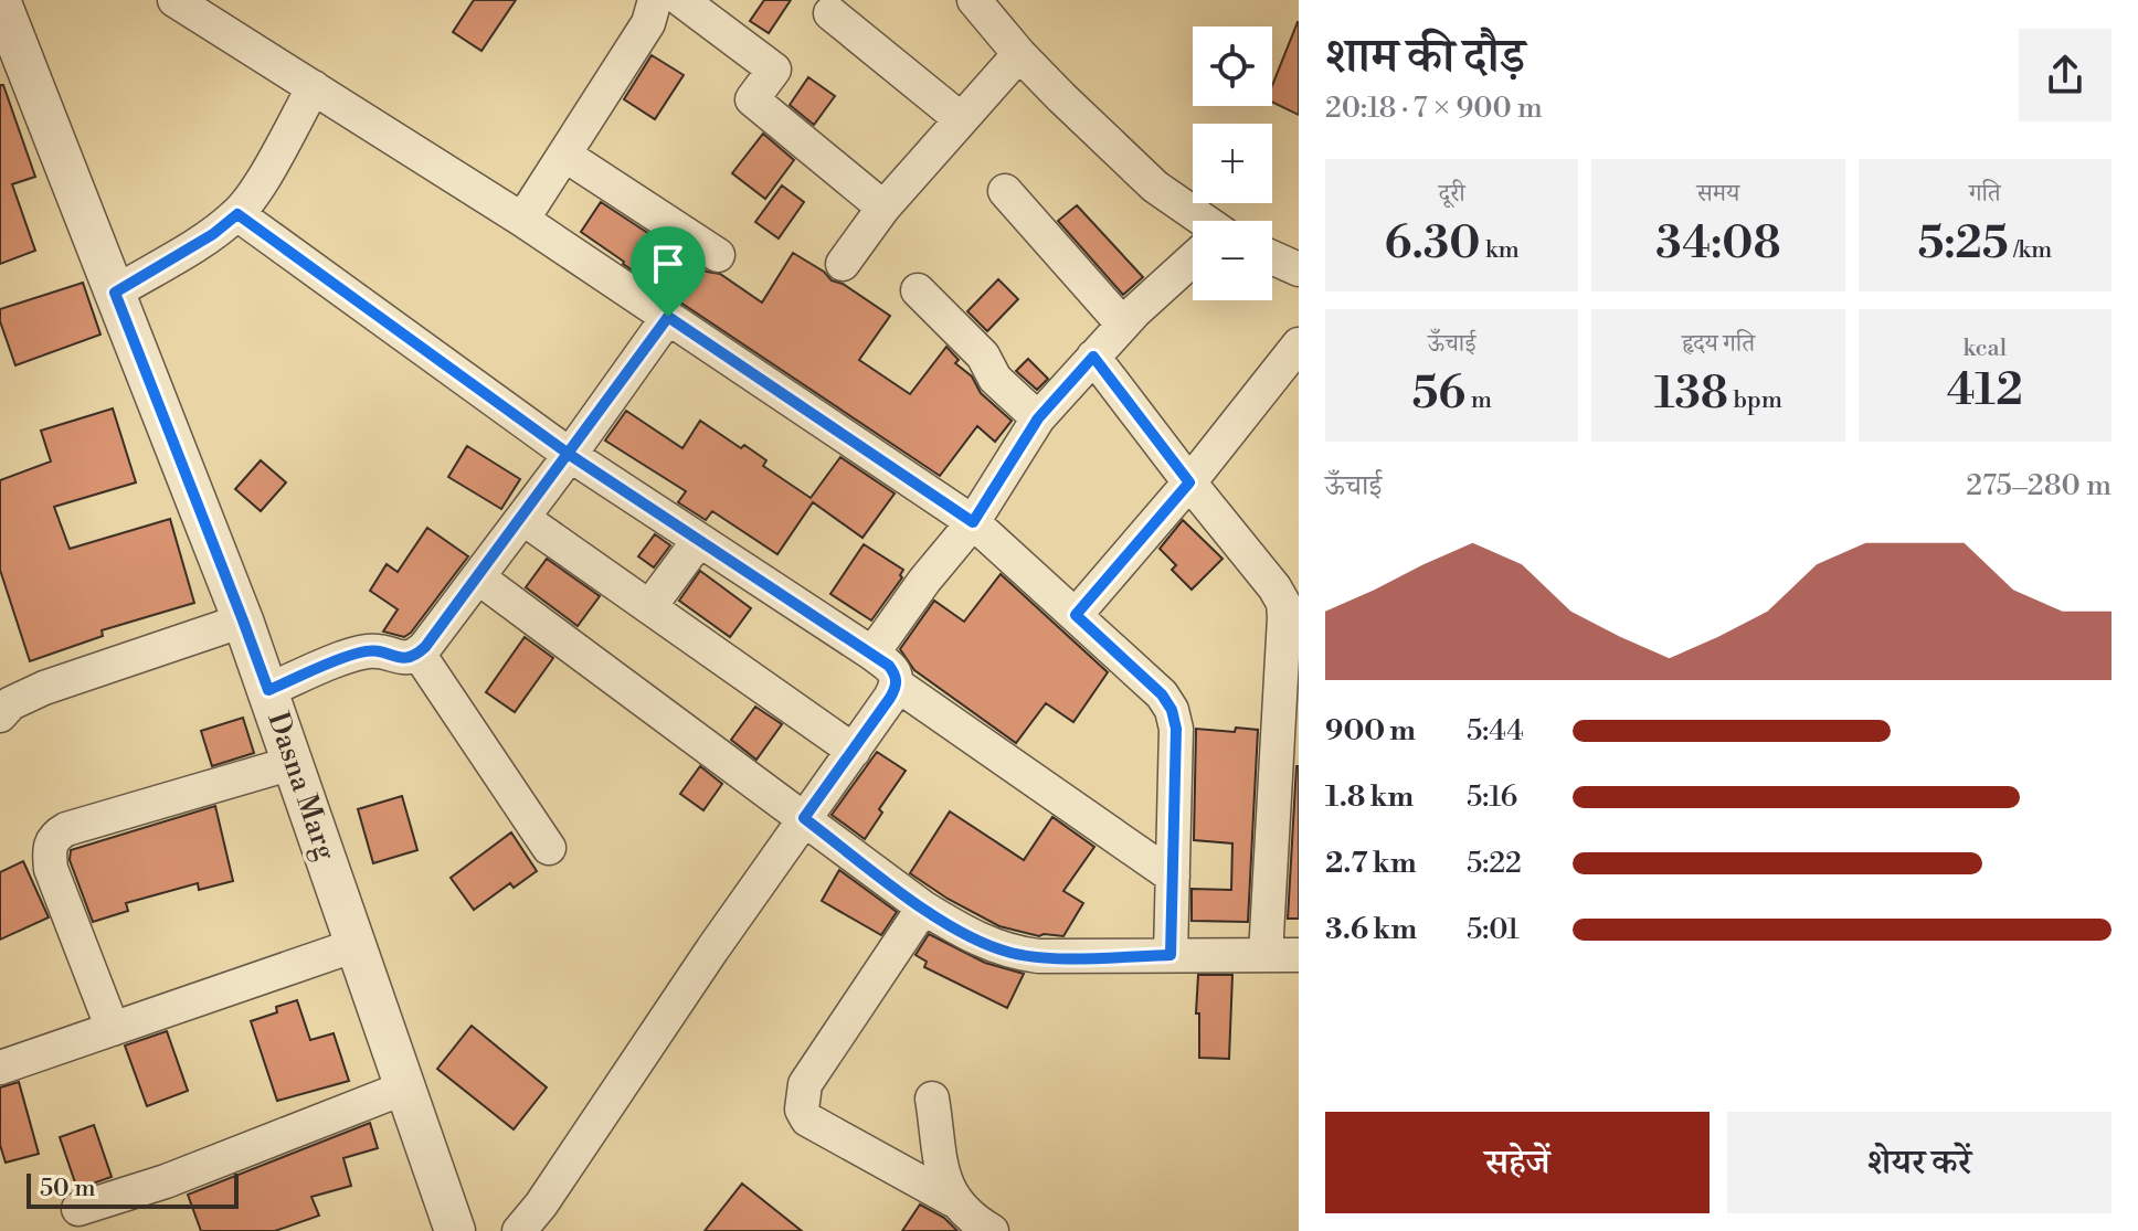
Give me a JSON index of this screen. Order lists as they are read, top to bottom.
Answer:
{
  "streets": {
    "street": ["Dasna Marg"]
  },
  "scale_bar": "50 m",
  "page": {
    "heading": ["शाम की दौड़", "20:18 · 7 × 900 m"],
    "map_buttons": ["+", "−"],
    "stats": [
      ["दूरी", "6.30 km"],
      ["समय", "34:08"],
      ["गति", "5:25 /km"],
      ["ऊँचाई", "56 m"],
      ["हृदय गति", "138 bpm"],
      ["kcal", "412"]
    ],
    "chart": ["ऊँचाई", "275–280 m"],
    "list": [
      {
        "name": "900 m",
        "note": "5:44"
      },
      {
        "name": "1.8 km",
        "note": "5:16"
      },
      {
        "name": "2.7 km",
        "note": "5:22"
      },
      {
        "name": "3.6 km",
        "note": "5:01"
      }
    ],
    "buttons": ["सहेजें", "शेयर करें"],
    "scale": "50 m"
  }
}
